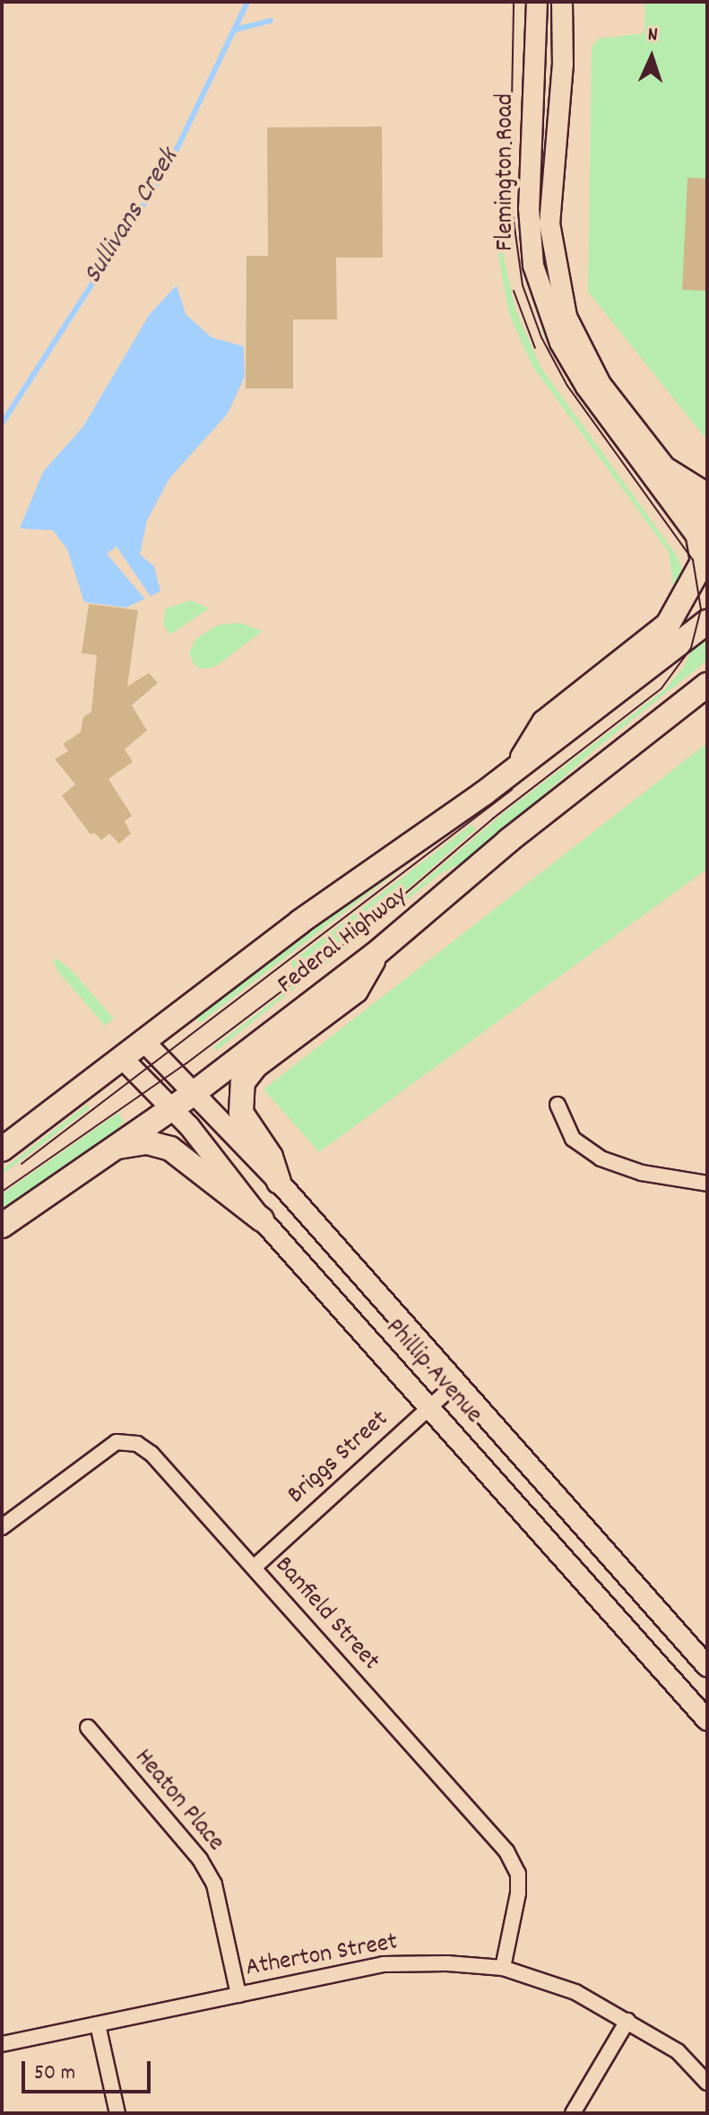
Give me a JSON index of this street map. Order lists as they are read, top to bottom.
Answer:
{
  "streets": {
    "highway": ["Federal Highway"],
    "main road": ["Flemington Road", "Phillip Avenue"],
    "street": [
      "Briggs Street",
      "Banfield Street",
      "Heaton Place",
      "Atherton Street"
    ]
  },
  "crossings": [
    ["Federal Highway", "Phillip Avenue"],
    ["Phillip Avenue", "Briggs Street"],
    ["Briggs Street", "Banfield Street"],
    ["Banfield Street", "Atherton Street"],
    ["Heaton Place", "Atherton Street"]
  ],
  "water": ["Sullivans Creek"],
  "scale_bar": "50 m",
  "north": "top"
}
